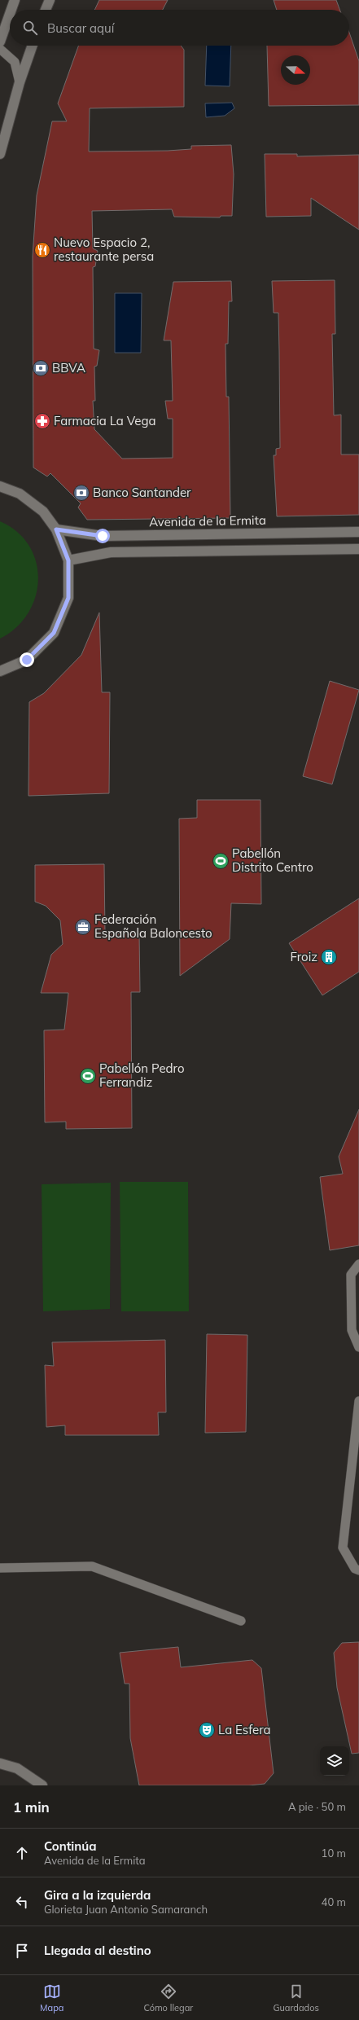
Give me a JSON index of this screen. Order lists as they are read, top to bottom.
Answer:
{
  "streets": {
    "street": ["Avenida de la Ermita"]
  },
  "places": {
    "restaurant": ["Nuevo Espacio 2, restaurante persa"],
    "bank": ["BBVA", "Banco Santander"],
    "pharmacy": ["Farmacia La Vega"],
    "sports": ["Pabellón Distrito Centro", "Pabellón Pedro Ferrandiz"],
    "office": ["Federación Española Baloncesto"],
    "building": ["Froiz"],
    "theatre": ["La Esfera"]
  },
  "north": "right",
  "page": {
    "search": "Buscar aquí",
    "heading": ["1 min", "A pie · 50 m"],
    "list": [
      ["Continúa", "Avenida de la Ermita", "10 m"],
      ["Gira a la izquierda", "Glorieta Juan Antonio Samaranch", "40 m"],
      "Llegada al destino"
    ],
    "nav": ["Mapa", "Cómo llegar", "Guardados"]
  }
}
